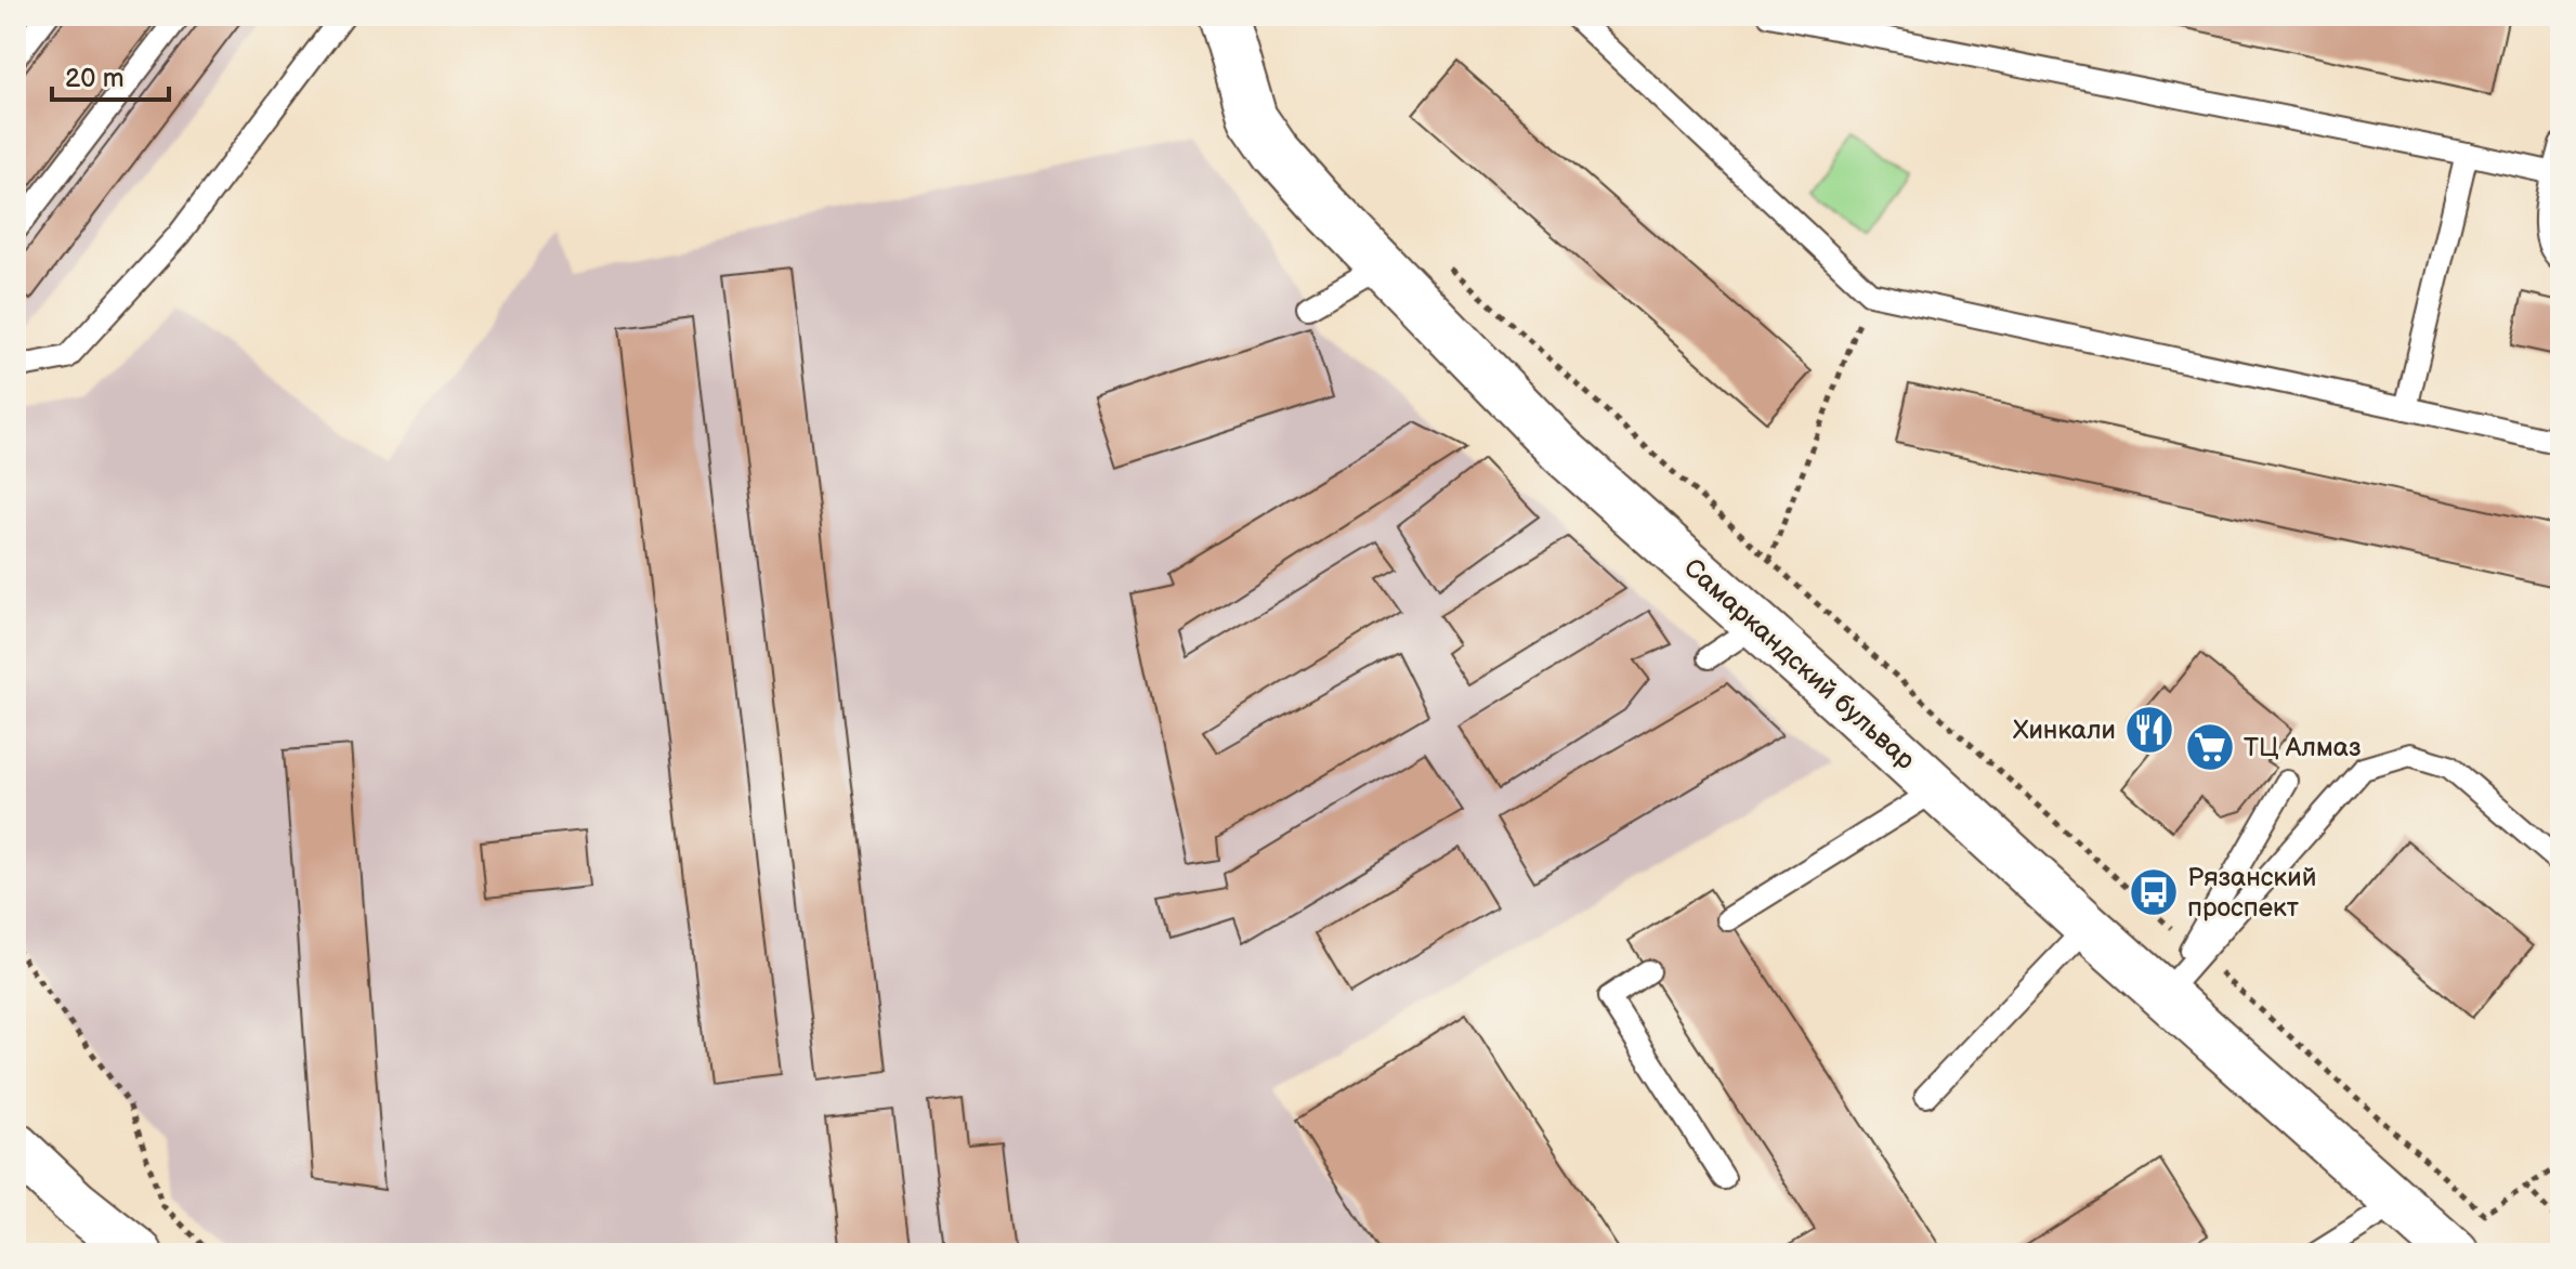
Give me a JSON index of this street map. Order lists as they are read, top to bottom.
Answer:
{
  "streets": {
    "street": ["Самаркандский бульвар"]
  },
  "places": {
    "restaurant": ["Хинкали"],
    "supermarket": ["ТЦ Алмаз"],
    "bus stop": ["Рязанский проспект"]
  },
  "scale_bar": "20 m"
}
